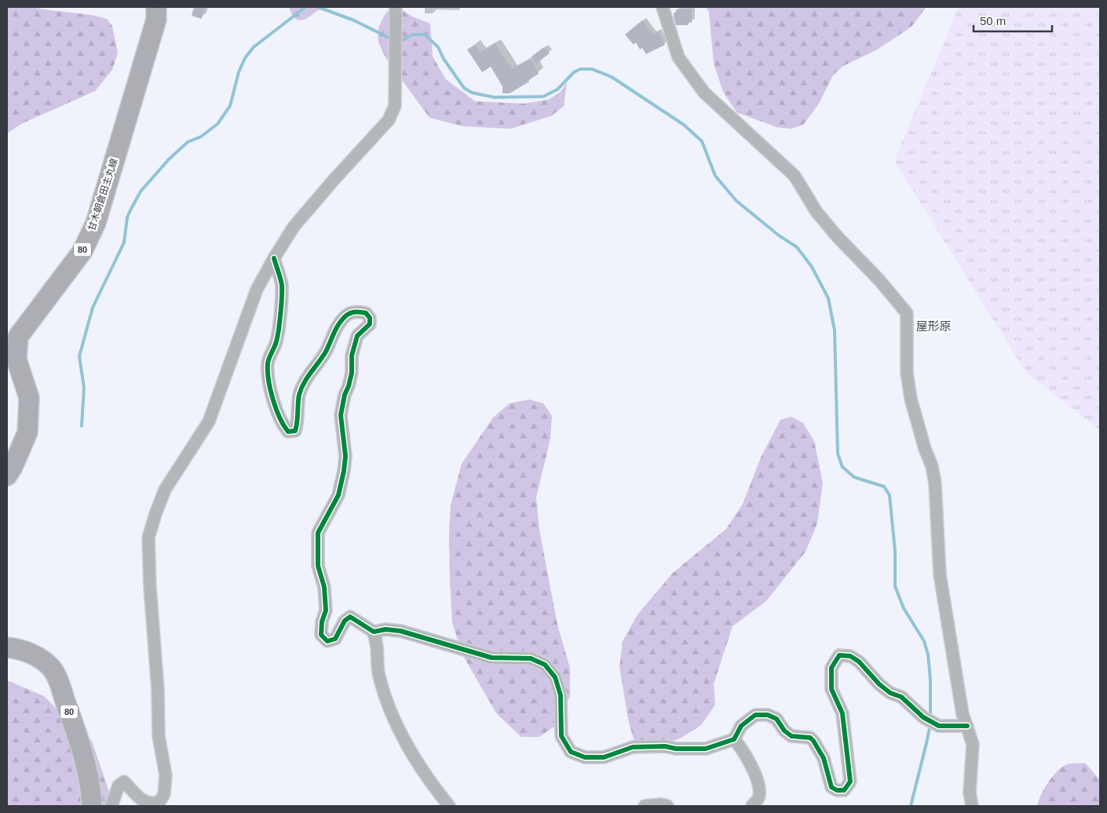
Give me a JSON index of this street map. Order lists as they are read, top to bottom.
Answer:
{
  "streets": {
    "main road": ["甘木朝倉田主丸線", "80"]
  },
  "districts": ["屋形原"],
  "scale_bar": "50 m"
}
